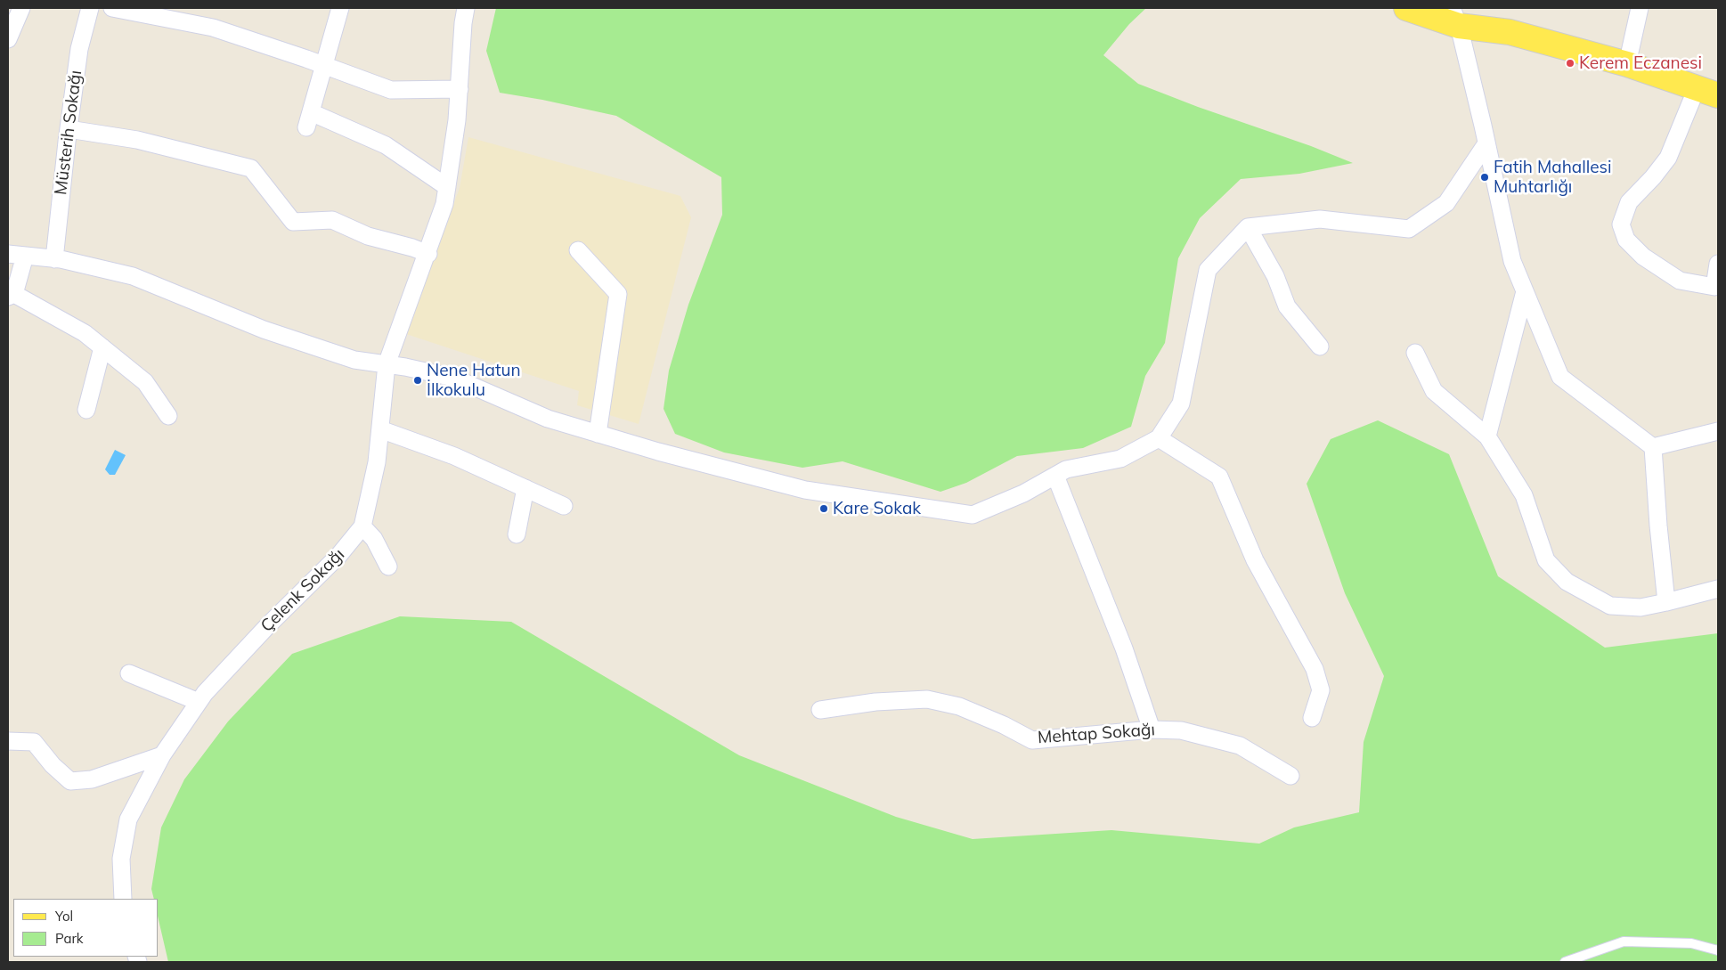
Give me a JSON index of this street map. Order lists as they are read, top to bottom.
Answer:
{
  "streets": {
    "street": ["Müsterih Sokağı", "Çelenk Sokağı", "Mehtap Sokağı"]
  },
  "places": [
    "Kerem Eczanesi",
    "Fatih Mahallesi Muhtarlığı",
    "Nene Hatun İlkokulu",
    "Kare Sokak"
  ],
  "legend": ["Yol", "Park"]
}
